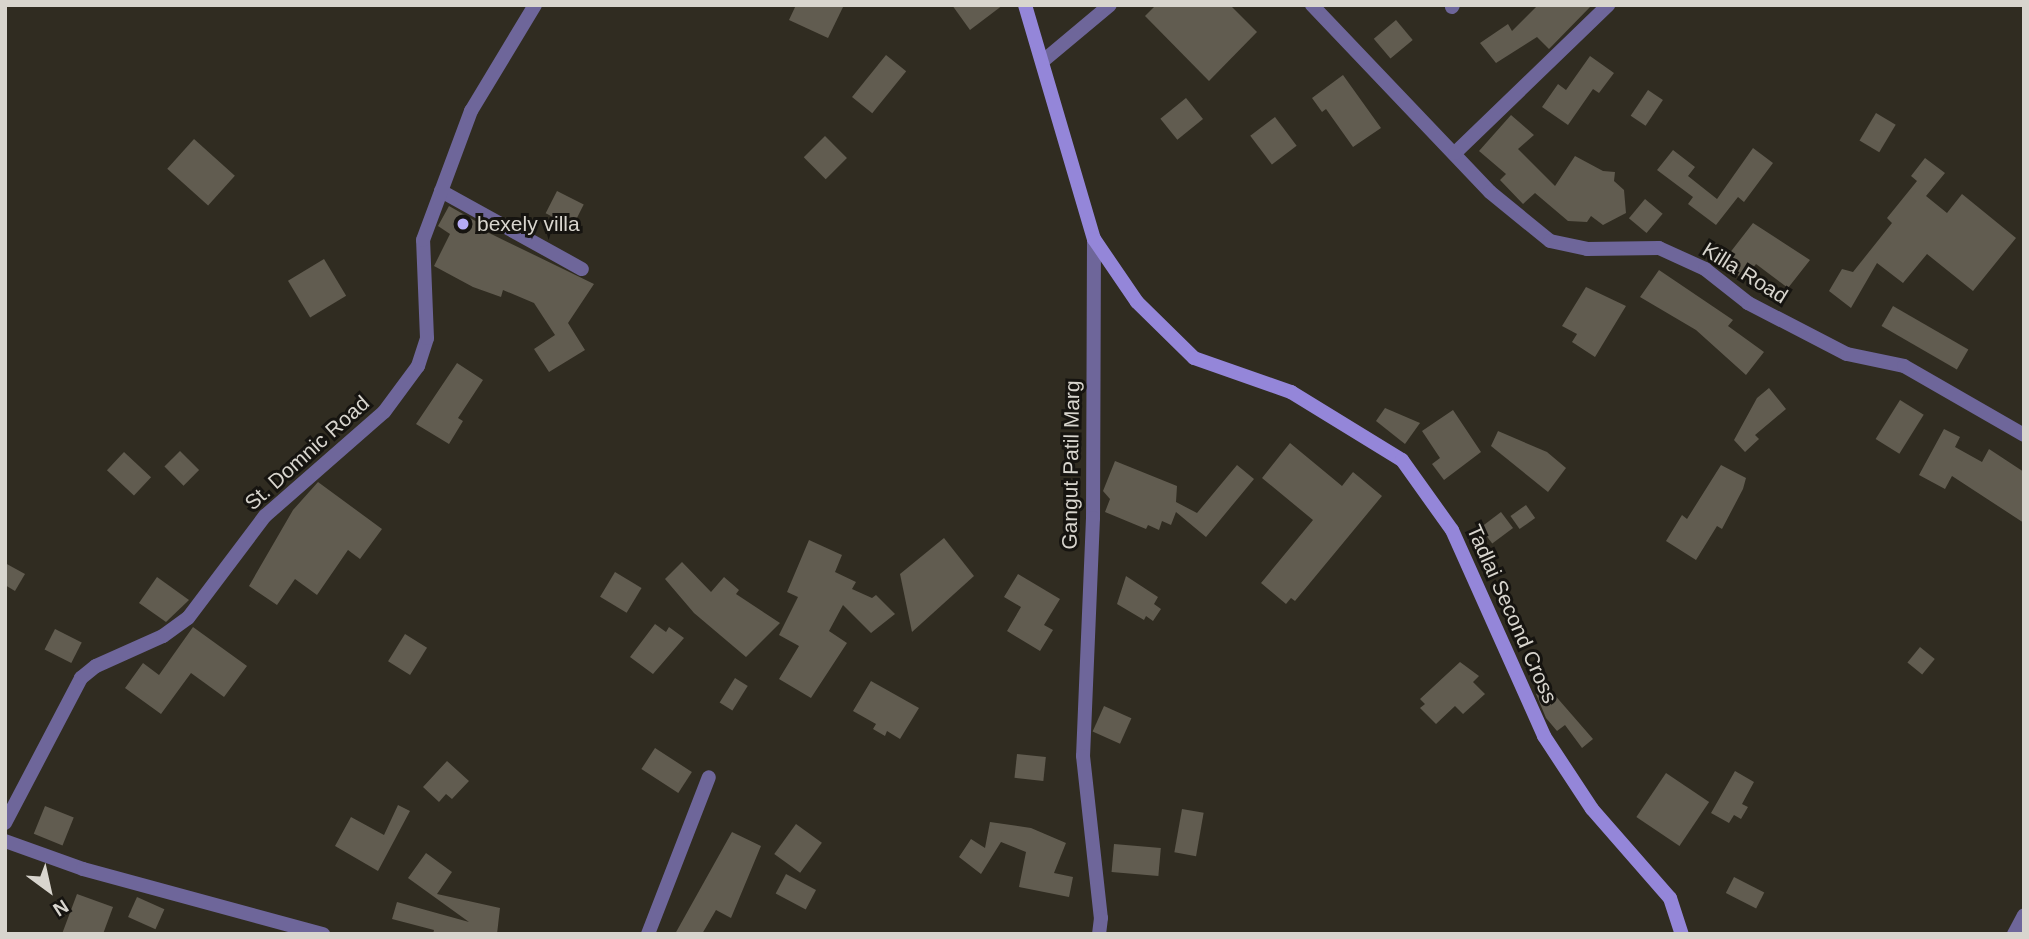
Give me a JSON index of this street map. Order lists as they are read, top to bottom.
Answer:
{
  "streets": {
    "main road": ["Gangut Patil Marg", "Tadlai Second Cross"],
    "street": ["Killa Road", "St. Domnic Road"]
  },
  "crossings": [
    ["Gangut Patil Marg", "Tadlai Second Cross"]
  ],
  "places": ["bexely villa"],
  "north": "bottom right"
}
